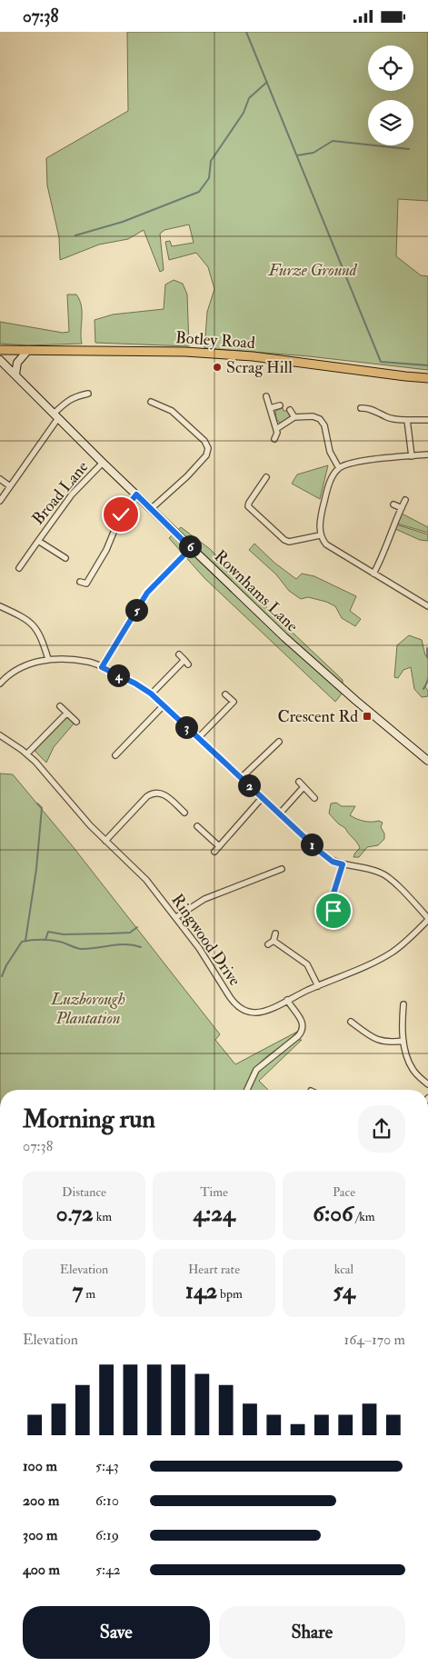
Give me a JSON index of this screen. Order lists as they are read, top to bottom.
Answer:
{
  "streets": {
    "main road": ["Botley Road"],
    "street": ["Broad Lane", "Rownhams Lane", "Ringwood Drive"]
  },
  "crossings": [
    ["Broad Lane", "Rownhams Lane"]
  ],
  "parks": ["Furze Ground", "Luzborough Plantation"],
  "places": {
    "other": ["Scrag Hill"],
    "transit": ["Crescent Rd"]
  },
  "page": {
    "status": "07:38",
    "pins": [
      "6",
      "5",
      "4",
      "3",
      "2",
      "1"
    ],
    "heading": ["Morning run", "07:38"],
    "stats": [
      ["Distance", "0.72 km"],
      ["Time", "4:24"],
      ["Pace", "6:06 /km"],
      ["Elevation", "7 m"],
      ["Heart rate", "142 bpm"],
      ["kcal", "54"]
    ],
    "chart": ["Elevation", "164–170 m"],
    "list": [
      {
        "name": "100 m",
        "note": "5:43"
      },
      {
        "name": "200 m",
        "note": "6:10"
      },
      {
        "name": "300 m",
        "note": "6:19"
      },
      {
        "name": "400 m",
        "note": "5:42"
      }
    ],
    "buttons": ["Save", "Share"]
  }
}
